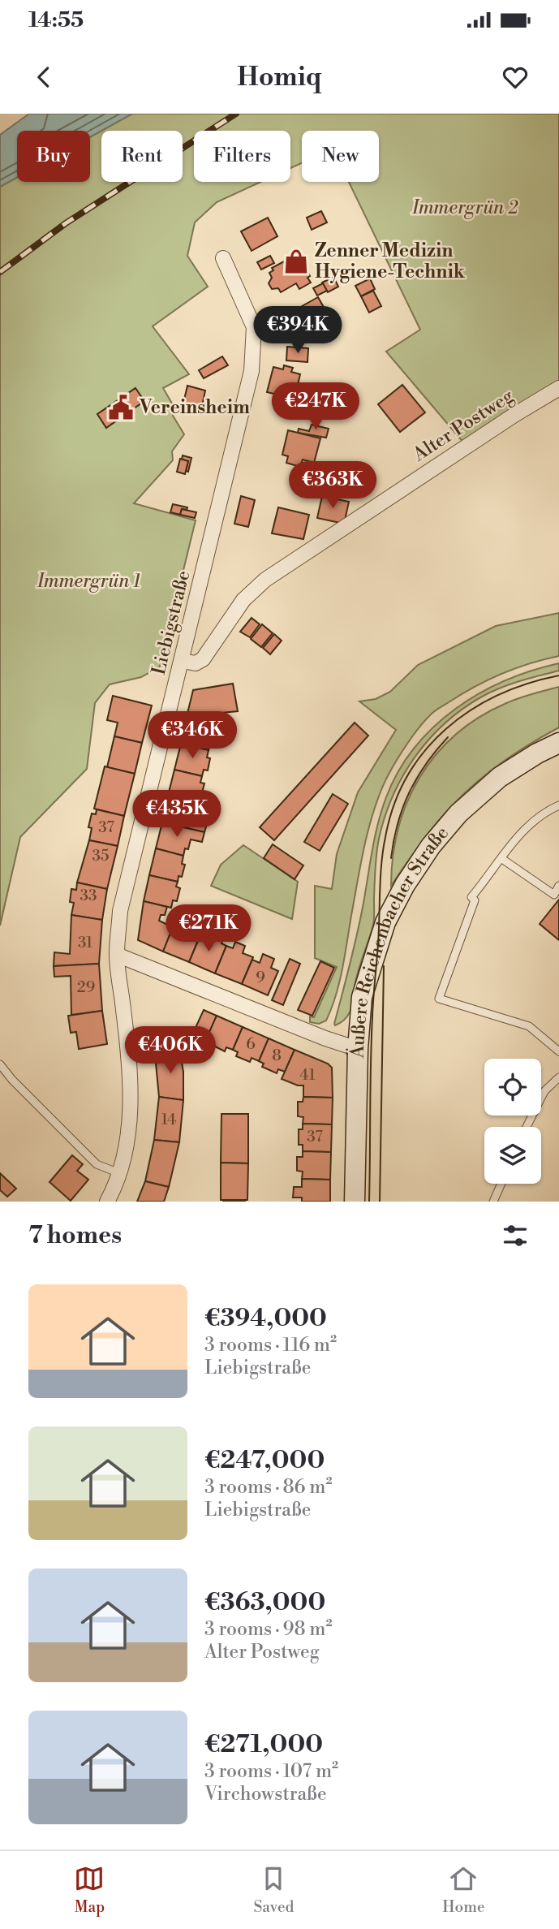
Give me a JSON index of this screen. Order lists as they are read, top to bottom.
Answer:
{
  "streets": {
    "street": ["Alter Postweg", "Liebigstraße", "Äußere Reichenbacher Straße"]
  },
  "crossings": [
    ["Alter Postweg", "Liebigstraße"]
  ],
  "parks": ["Immergrün 2", "Immergrün 1"],
  "places": {
    "shop": ["Zenner Medizin Hygiene-Technik"],
    "public building": ["Vereinsheim"]
  },
  "house_numbers": [
    "37",
    "35",
    "33",
    "31",
    "9",
    "29",
    "6",
    "8",
    "41",
    "14",
    "37"
  ],
  "page": {
    "status": "14:55",
    "header": "Homiq",
    "chip": [
      "Buy",
      "Rent",
      "Filters",
      "New"
    ],
    "price": [
      "€394K",
      "€247K",
      "€363K",
      "€346K",
      "€435K",
      "€271K",
      "€406K"
    ],
    "heading": "7 homes",
    "list": [
      {
        "name": "€394,000",
        "note": "3 rooms · 116 m² · Liebigstraße"
      },
      {
        "name": "€247,000",
        "note": "3 rooms · 86 m² · Liebigstraße"
      },
      {
        "name": "€363,000",
        "note": "3 rooms · 98 m² · Alter Postweg"
      },
      {
        "name": "€271,000",
        "note": "3 rooms · 107 m² · Virchowstraße"
      }
    ],
    "tabs": ["Map", "Saved", "Home"]
  }
}
